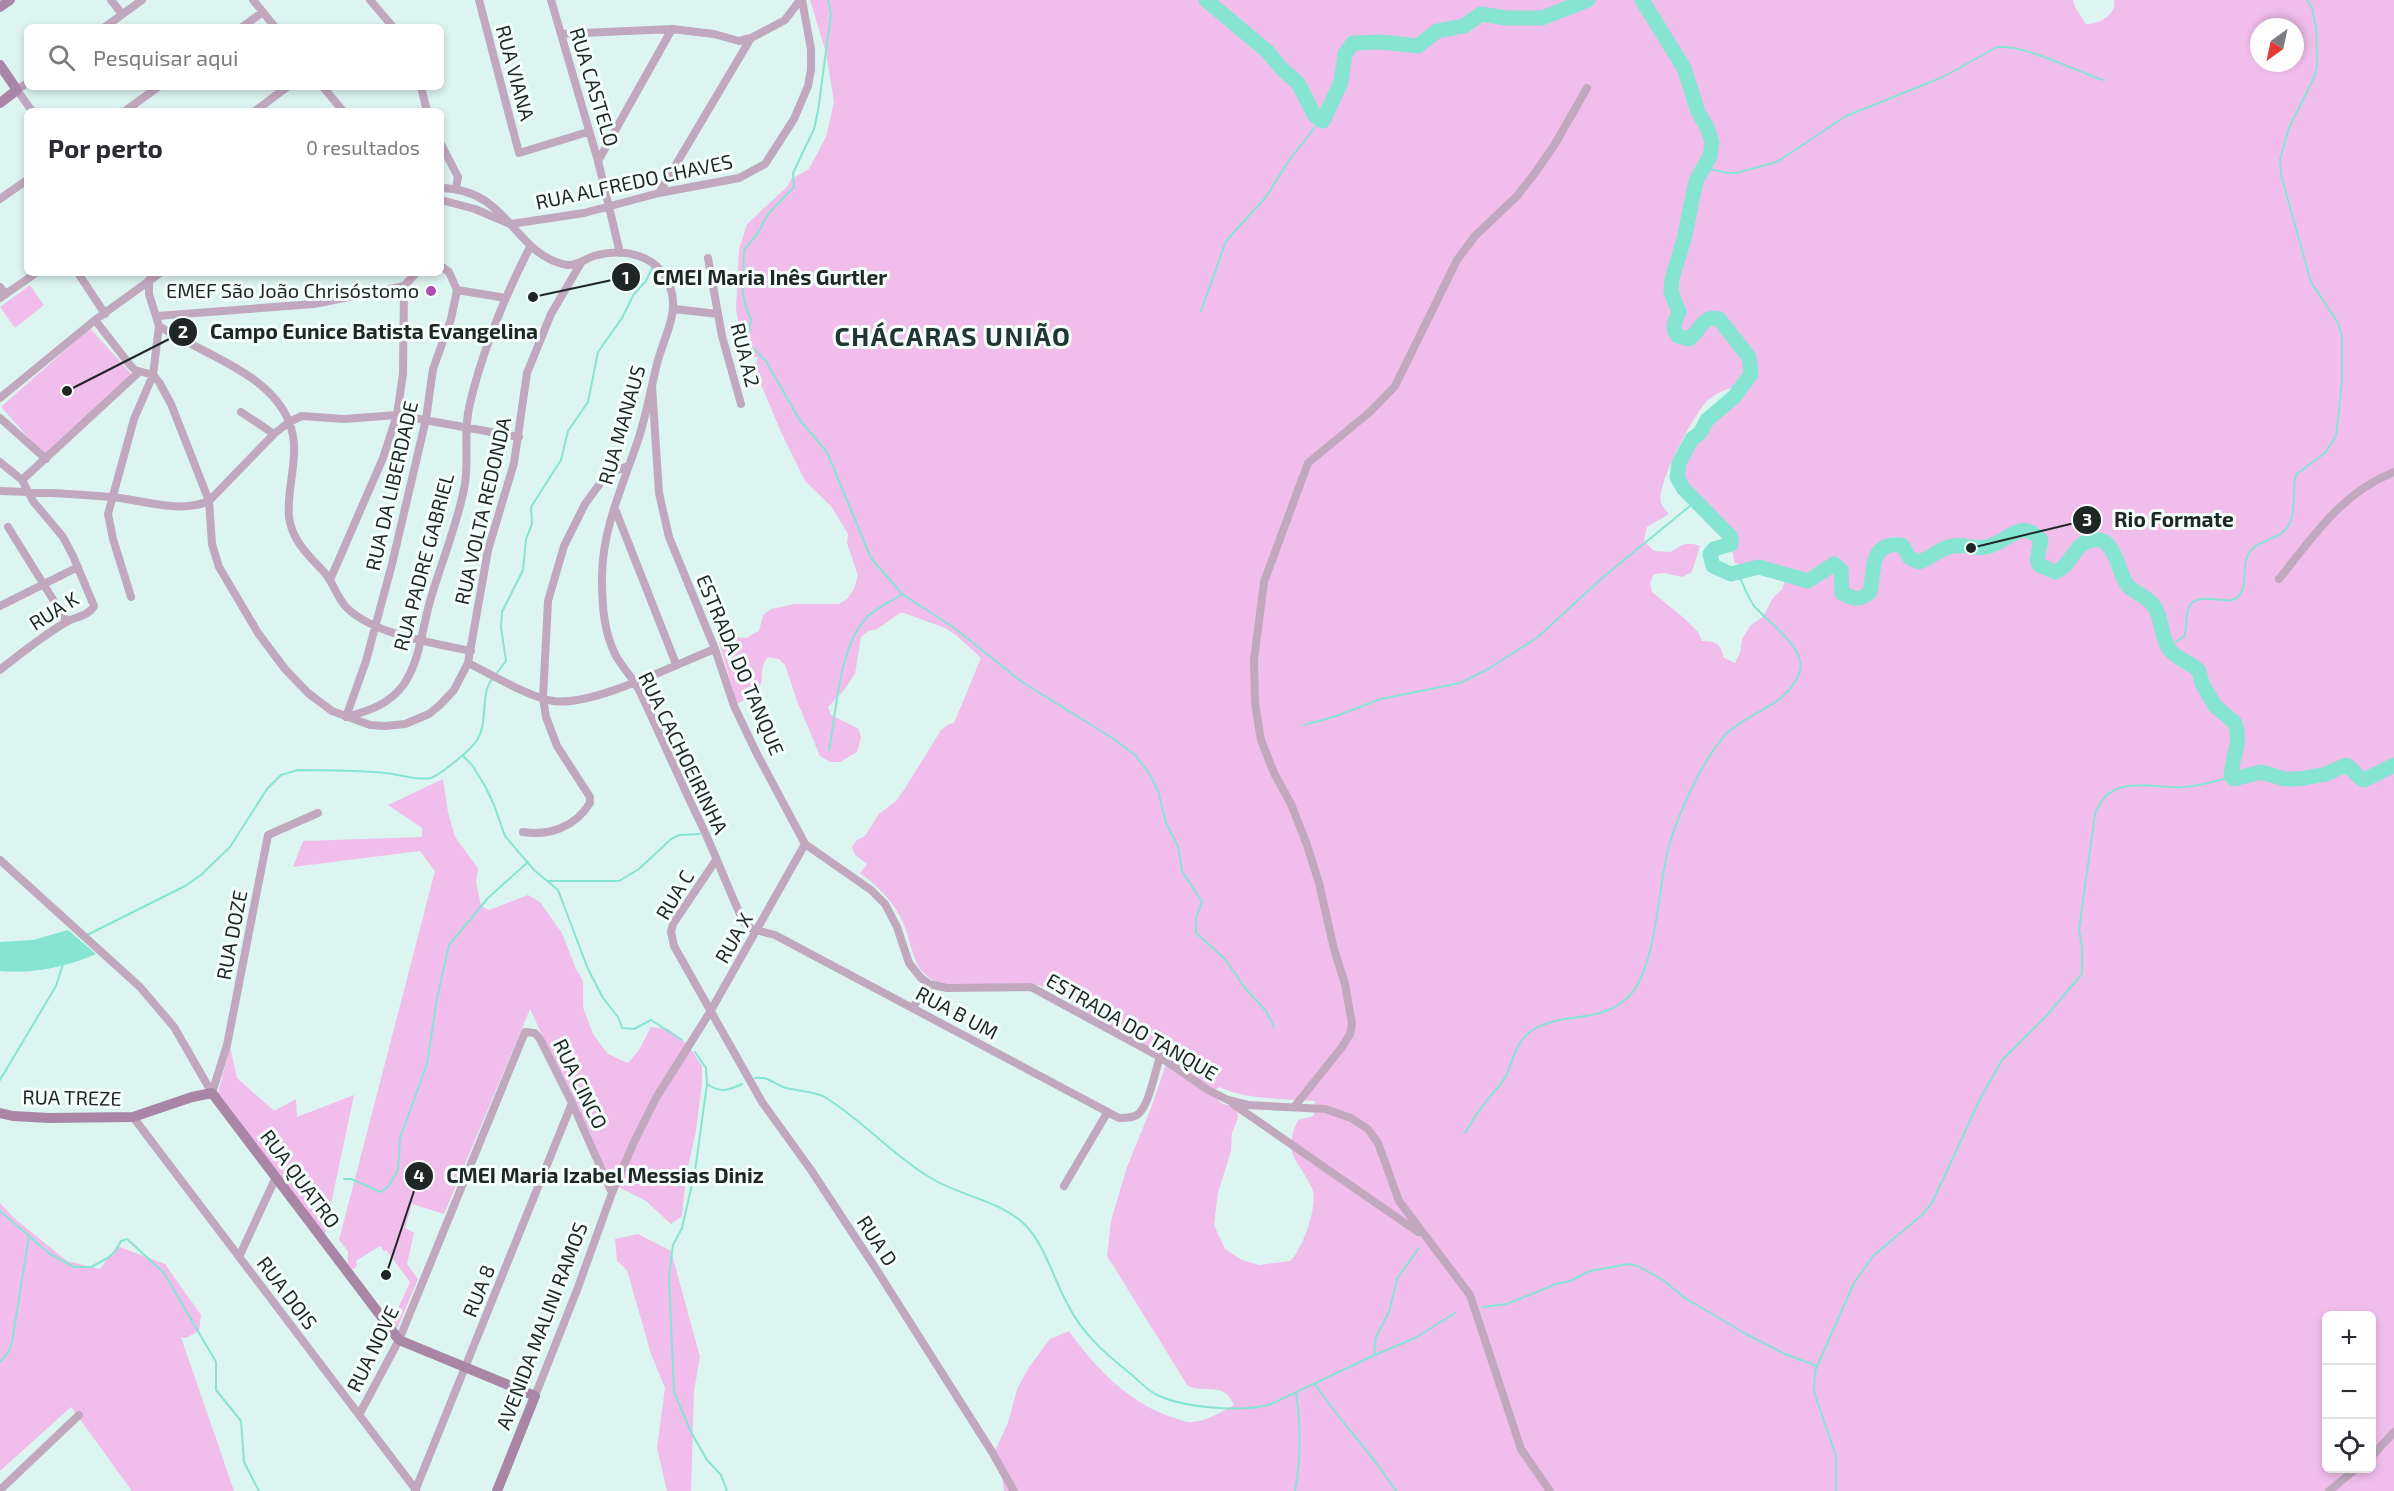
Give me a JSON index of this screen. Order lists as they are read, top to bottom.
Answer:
{
  "streets": {
    "street": [
      "RUA VIANA",
      "RUA CASTELO",
      "RUA ALFREDO CHAVES",
      "RUA A2",
      "RUA MANAUS",
      "RUA DA LIBERDADE",
      "RUA VOLTA REDONDA",
      "RUA PADRE GABRIEL",
      "RUA K",
      "ESTRADA DO TANQUE",
      "RUA CACHOEIRINHA",
      "RUA C",
      "RUA DOZE",
      "RUA X",
      "RUA B UM",
      "RUA CINCO",
      "RUA TREZE",
      "RUA QUATRO",
      "RUA D",
      "RUA 8",
      "RUA DOIS",
      "AVENIDA MALINI RAMOS",
      "RUA NOVE"
    ]
  },
  "crossings": [
    ["RUA VIANA", "RUA CASTELO"],
    ["RUA CASTELO", "RUA ALFREDO CHAVES"],
    ["RUA A2", "RUA MANAUS"],
    ["RUA MANAUS", "ESTRADA DO TANQUE"],
    ["RUA MANAUS", "RUA CACHOEIRINHA"],
    ["RUA DA LIBERDADE", "RUA VOLTA REDONDA"],
    ["RUA DA LIBERDADE", "RUA PADRE GABRIEL"],
    ["RUA VOLTA REDONDA", "RUA PADRE GABRIEL"],
    ["ESTRADA DO TANQUE", "RUA X"],
    ["ESTRADA DO TANQUE", "RUA B UM"],
    ["RUA CACHOEIRINHA", "RUA C"],
    ["RUA CACHOEIRINHA", "RUA X"],
    ["RUA CACHOEIRINHA", "RUA B UM"],
    ["RUA C", "RUA X"],
    ["RUA C", "RUA D"],
    ["RUA DOZE", "RUA TREZE"],
    ["RUA DOZE", "RUA QUATRO"],
    ["RUA X", "RUA B UM"],
    ["RUA X", "RUA D"],
    ["RUA X", "AVENIDA MALINI RAMOS"],
    ["RUA CINCO", "RUA 8"],
    ["RUA CINCO", "AVENIDA MALINI RAMOS"],
    ["RUA CINCO", "RUA NOVE"],
    ["RUA TREZE", "RUA QUATRO"],
    ["RUA TREZE", "RUA DOIS"],
    ["RUA QUATRO", "RUA NOVE"],
    ["RUA 8", "RUA DOIS"],
    ["RUA DOIS", "RUA NOVE"]
  ],
  "districts": ["CHÁCARAS UNIÃO"],
  "places": [
    "EMEF São João Chrisóstomo",
    "CMEI Maria Inês Gurtler",
    "Campo Eunice Batista Evangelina",
    "Rio Formate",
    "CMEI Maria Izabel Messias Diniz"
  ],
  "north": "bottom left",
  "page": {
    "search": "Pesquisar aqui",
    "heading": ["Por perto", "0 resultados"],
    "map_buttons": ["+", "−"]
  }
}
